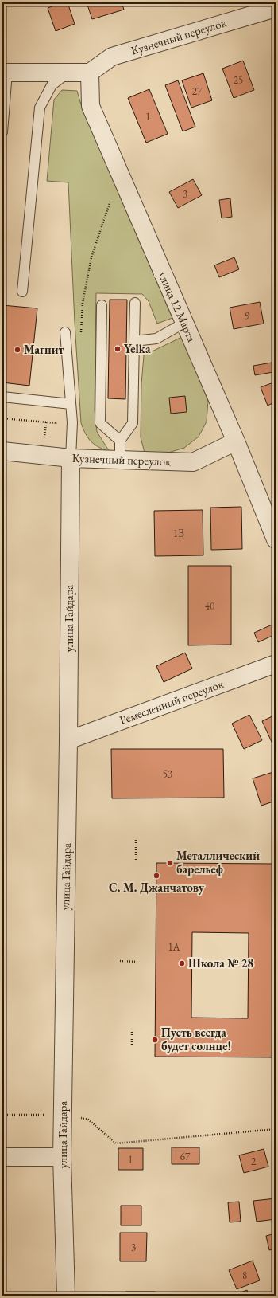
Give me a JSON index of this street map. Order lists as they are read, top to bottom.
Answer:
{
  "streets": {
    "street": [
      "Кузнечный переулок",
      "улица 12 Марта",
      "улица Гайдара",
      "Ремесленный переулок"
    ]
  },
  "crossings": [
    ["Кузнечный переулок", "улица 12 Марта"],
    ["Кузнечный переулок", "улица Гайдара"],
    ["улица Гайдара", "Ремесленный переулок"]
  ],
  "places": [
    "Yelka",
    "Магнит",
    "Металлический барельеф",
    "С. М. Джанчатову",
    "Школа № 28",
    "Пусть всегда будет солнце!"
  ],
  "house_numbers": [
    "25",
    "27",
    "1",
    "3",
    "9",
    "1В",
    "40",
    "53",
    "1А",
    "67",
    "1",
    "2",
    "3",
    "8"
  ]
}
